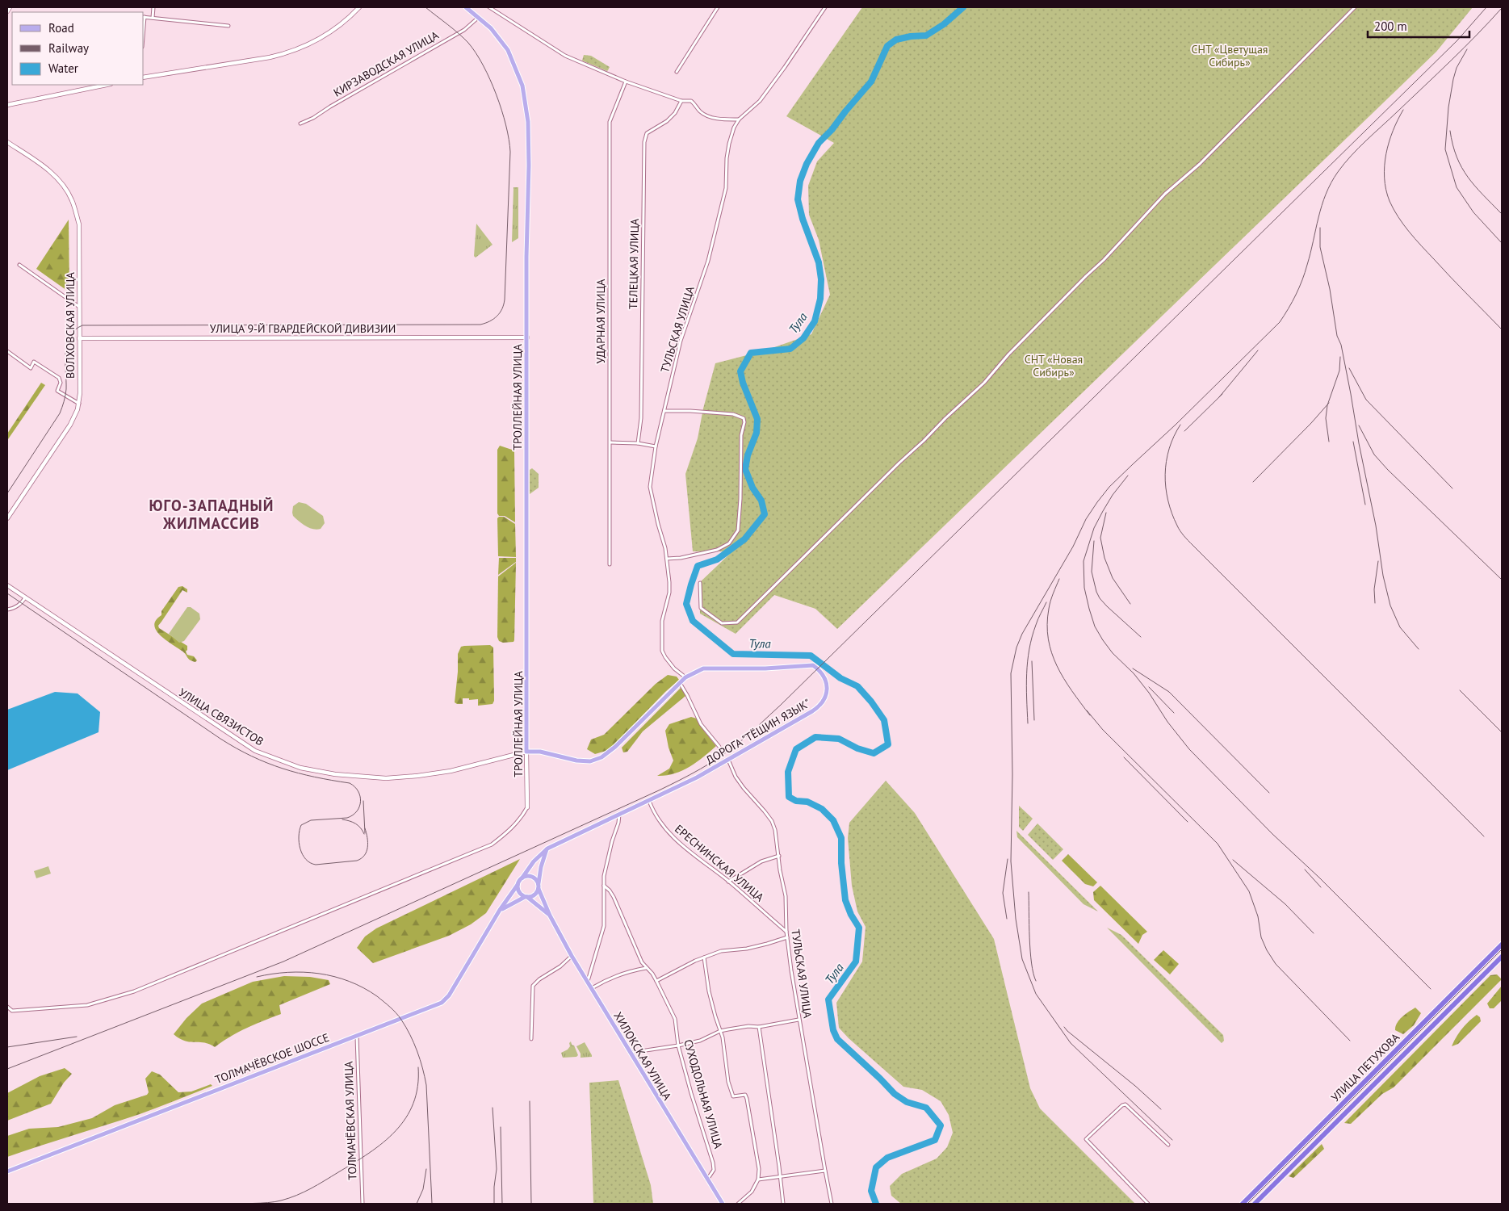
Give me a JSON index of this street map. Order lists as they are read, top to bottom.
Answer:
{
  "streets": {
    "highway": ["УЛИЦА ПЕТУХОВА"],
    "main road": [
      "ВОЛХОВСКАЯ УЛИЦА",
      "УЛИЦА 9-Й ГВАРДЕЙСКОЙ ДИВИЗИИ",
      "ТРОЛЛЕЙНАЯ УЛИЦА",
      "УЛИЦА СВЯЗИСТОВ",
      "ДОРОГА \"ТЁЩИН ЯЗЫК\"",
      "ХИЛОКСКАЯ УЛИЦА",
      "ТОЛМАЧЁВСКОЕ ШОССЕ"
    ],
    "street": [
      "КИРЗАВОДСКАЯ УЛИЦА",
      "ТЕЛЕЦКАЯ УЛИЦА",
      "УДАРНАЯ УЛИЦА",
      "ТУЛЬСКАЯ УЛИЦА",
      "ЕРЕСНИНСКАЯ УЛИЦА",
      "СУХОДОЛЬНАЯ УЛИЦА",
      "ТОЛМАЧЁВСКАЯ УЛИЦА"
    ]
  },
  "crossings": [
    ["КИРЗАВОДСКАЯ УЛИЦА", "ТРОЛЛЕЙНАЯ УЛИЦА"],
    ["ВОЛХОВСКАЯ УЛИЦА", "УЛИЦА 9-Й ГВАРДЕЙСКОЙ ДИВИЗИИ"],
    ["УЛИЦА 9-Й ГВАРДЕЙСКОЙ ДИВИЗИИ", "ТРОЛЛЕЙНАЯ УЛИЦА"],
    ["ТУЛЬСКАЯ УЛИЦА", "ДОРОГА \"ТЁЩИН ЯЗЫК\""],
    ["ТУЛЬСКАЯ УЛИЦА", "ЕРЕСНИНСКАЯ УЛИЦА"],
    ["ТРОЛЛЕЙНАЯ УЛИЦА", "УЛИЦА СВЯЗИСТОВ"],
    ["ТРОЛЛЕЙНАЯ УЛИЦА", "ДОРОГА \"ТЁЩИН ЯЗЫК\""],
    ["УЛИЦА СВЯЗИСТОВ", "ДОРОГА \"ТЁЩИН ЯЗЫК\""],
    ["ДОРОГА \"ТЁЩИН ЯЗЫК\"", "ЕРЕСНИНСКАЯ УЛИЦА"],
    ["ДОРОГА \"ТЁЩИН ЯЗЫК\"", "ТОЛМАЧЁВСКОЕ ШОССЕ"],
    ["ХИЛОКСКАЯ УЛИЦА", "СУХОДОЛЬНАЯ УЛИЦА"],
    ["ТОЛМАЧЁВСКОЕ ШОССЕ", "ТОЛМАЧЁВСКАЯ УЛИЦА"]
  ],
  "districts": ["ЮГО-ЗАПАДНЫЙ ЖИЛМАССИВ"],
  "water": ["Тула"],
  "parks": ["СНТ «Цветущая Сибирь»", "СНТ «Новая Сибирь»"],
  "legend": ["Road", "Railway", "Water"],
  "scale_bar": "200 m"
}
